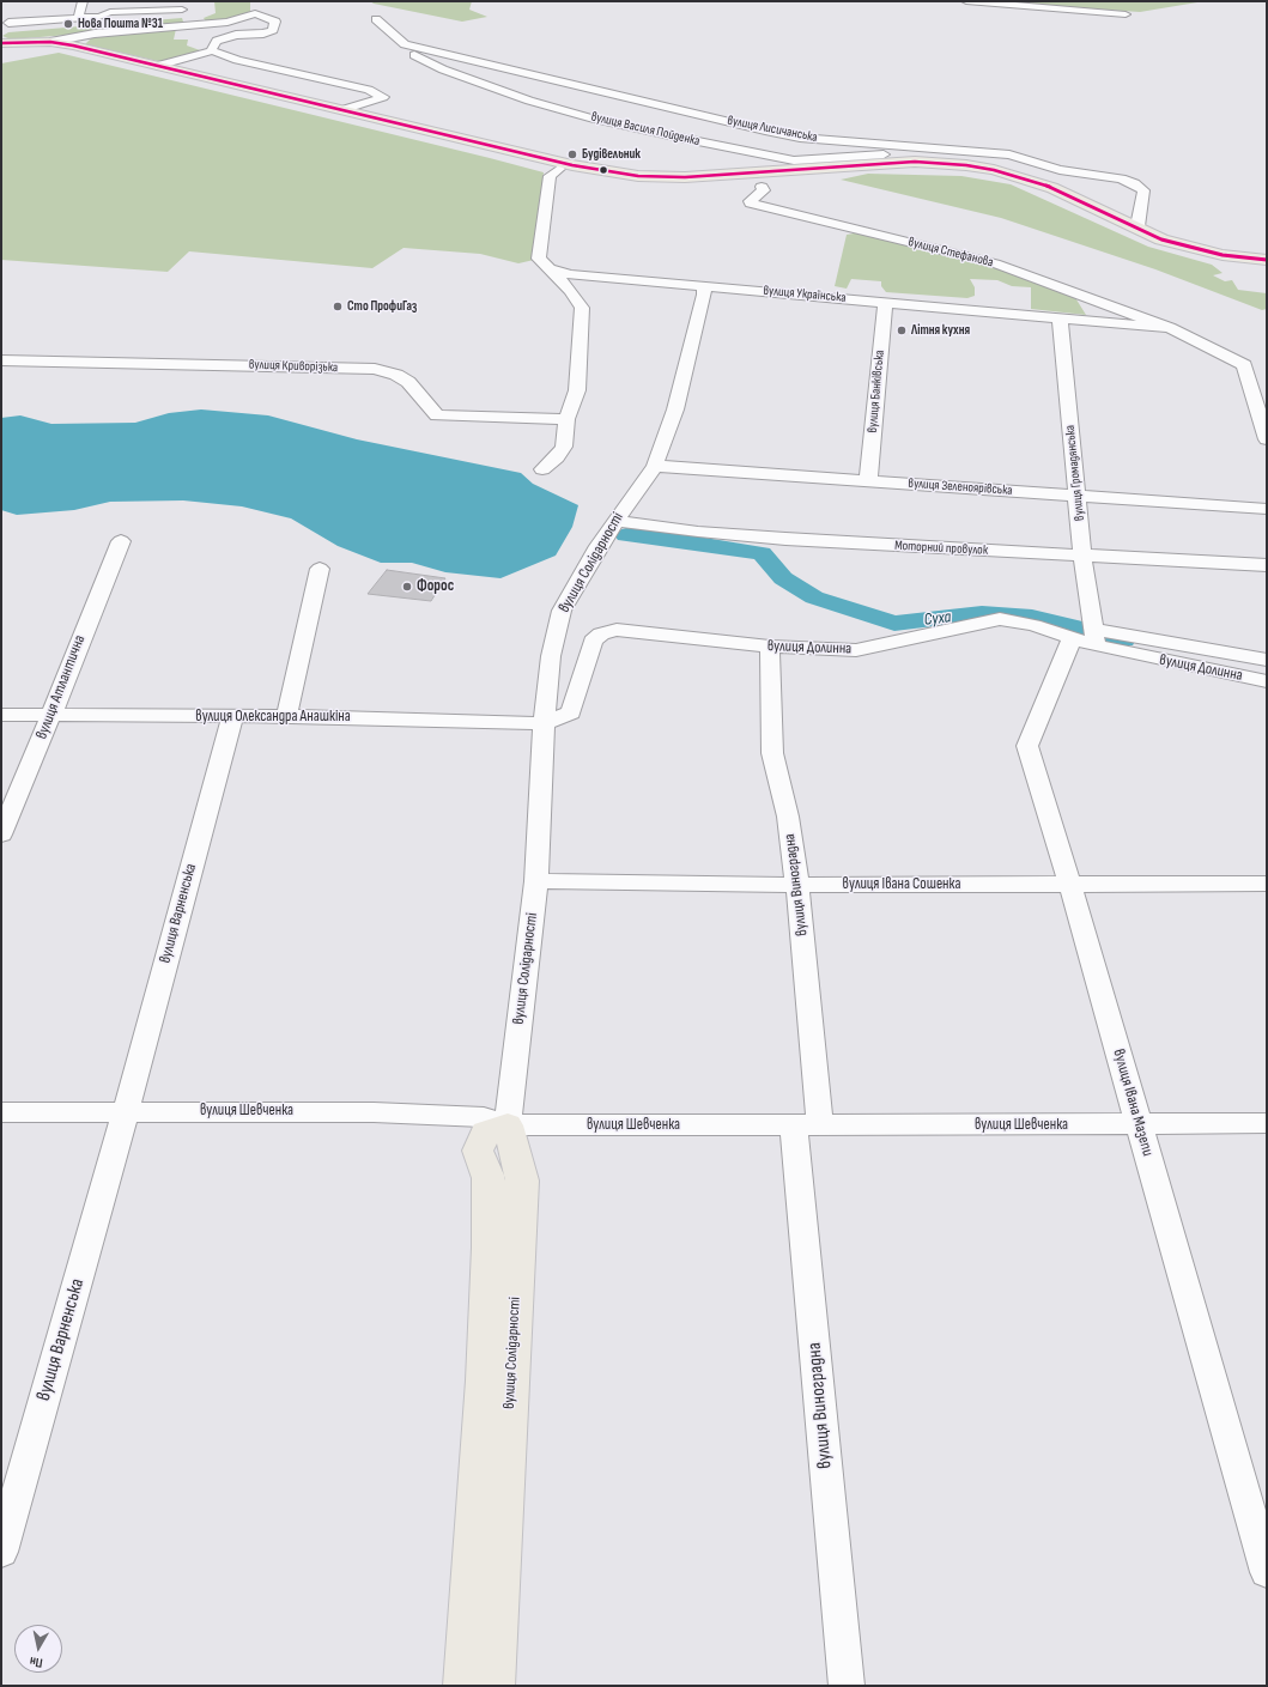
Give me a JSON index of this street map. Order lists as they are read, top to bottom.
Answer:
{
  "streets": {
    "main road": ["вулиця Солідарності"],
    "street": [
      "вулиця Василя Пойденка",
      "вулиця Лисичанська",
      "вулиця Стефанова",
      "вулиця Українська",
      "вулиця Криворізька",
      "вулиця Банківська",
      "вулиця Громадянська",
      "вулиця Зеленоярівська",
      "Моторний провулок",
      "вулиця Долинна",
      "вулиця Атлантична",
      "вулиця Олександра Анашкіна",
      "вулиця Виноградна",
      "вулиця Івана Сошенка",
      "вулиця Варненська",
      "вулиця Івана Мазепи",
      "вулиця Шевченка"
    ]
  },
  "crossings": [
    ["вулиця Василя Пойденка", "вулиця Лисичанська"],
    ["вулиця Стефанова", "вулиця Українська"],
    ["вулиця Українська", "вулиця Банківська"],
    ["вулиця Українська", "вулиця Громадянська"],
    ["вулиця Українська", "вулиця Солідарності"],
    ["вулиця Банківська", "вулиця Зеленоярівська"],
    ["вулиця Громадянська", "вулиця Зеленоярівська"],
    ["вулиця Громадянська", "Моторний провулок"],
    ["вулиця Громадянська", "вулиця Долинна"],
    ["вулиця Зеленоярівська", "вулиця Солідарності"],
    ["Моторний провулок", "вулиця Солідарності"],
    ["вулиця Солідарності", "вулиця Долинна"],
    ["вулиця Солідарності", "вулиця Олександра Анашкіна"],
    ["вулиця Солідарності", "вулиця Івана Сошенка"],
    ["вулиця Солідарності", "вулиця Шевченка"],
    ["вулиця Долинна", "вулиця Олександра Анашкіна"],
    ["вулиця Долинна", "вулиця Виноградна"],
    ["вулиця Долинна", "вулиця Івана Мазепи"],
    ["вулиця Атлантична", "вулиця Олександра Анашкіна"],
    ["вулиця Олександра Анашкіна", "вулиця Варненська"],
    ["вулиця Виноградна", "вулиця Івана Сошенка"],
    ["вулиця Виноградна", "вулиця Шевченка"],
    ["вулиця Івана Сошенка", "вулиця Івана Мазепи"],
    ["вулиця Варненська", "вулиця Шевченка"],
    ["вулиця Івана Мазепи", "вулиця Шевченка"]
  ],
  "water": ["Суха"],
  "places": [
    "Нова Пошта №31",
    "Будівельник",
    "Сто ПрофиГаз",
    "Літня кухня",
    "Форос"
  ],
  "north": "bottom"
}
